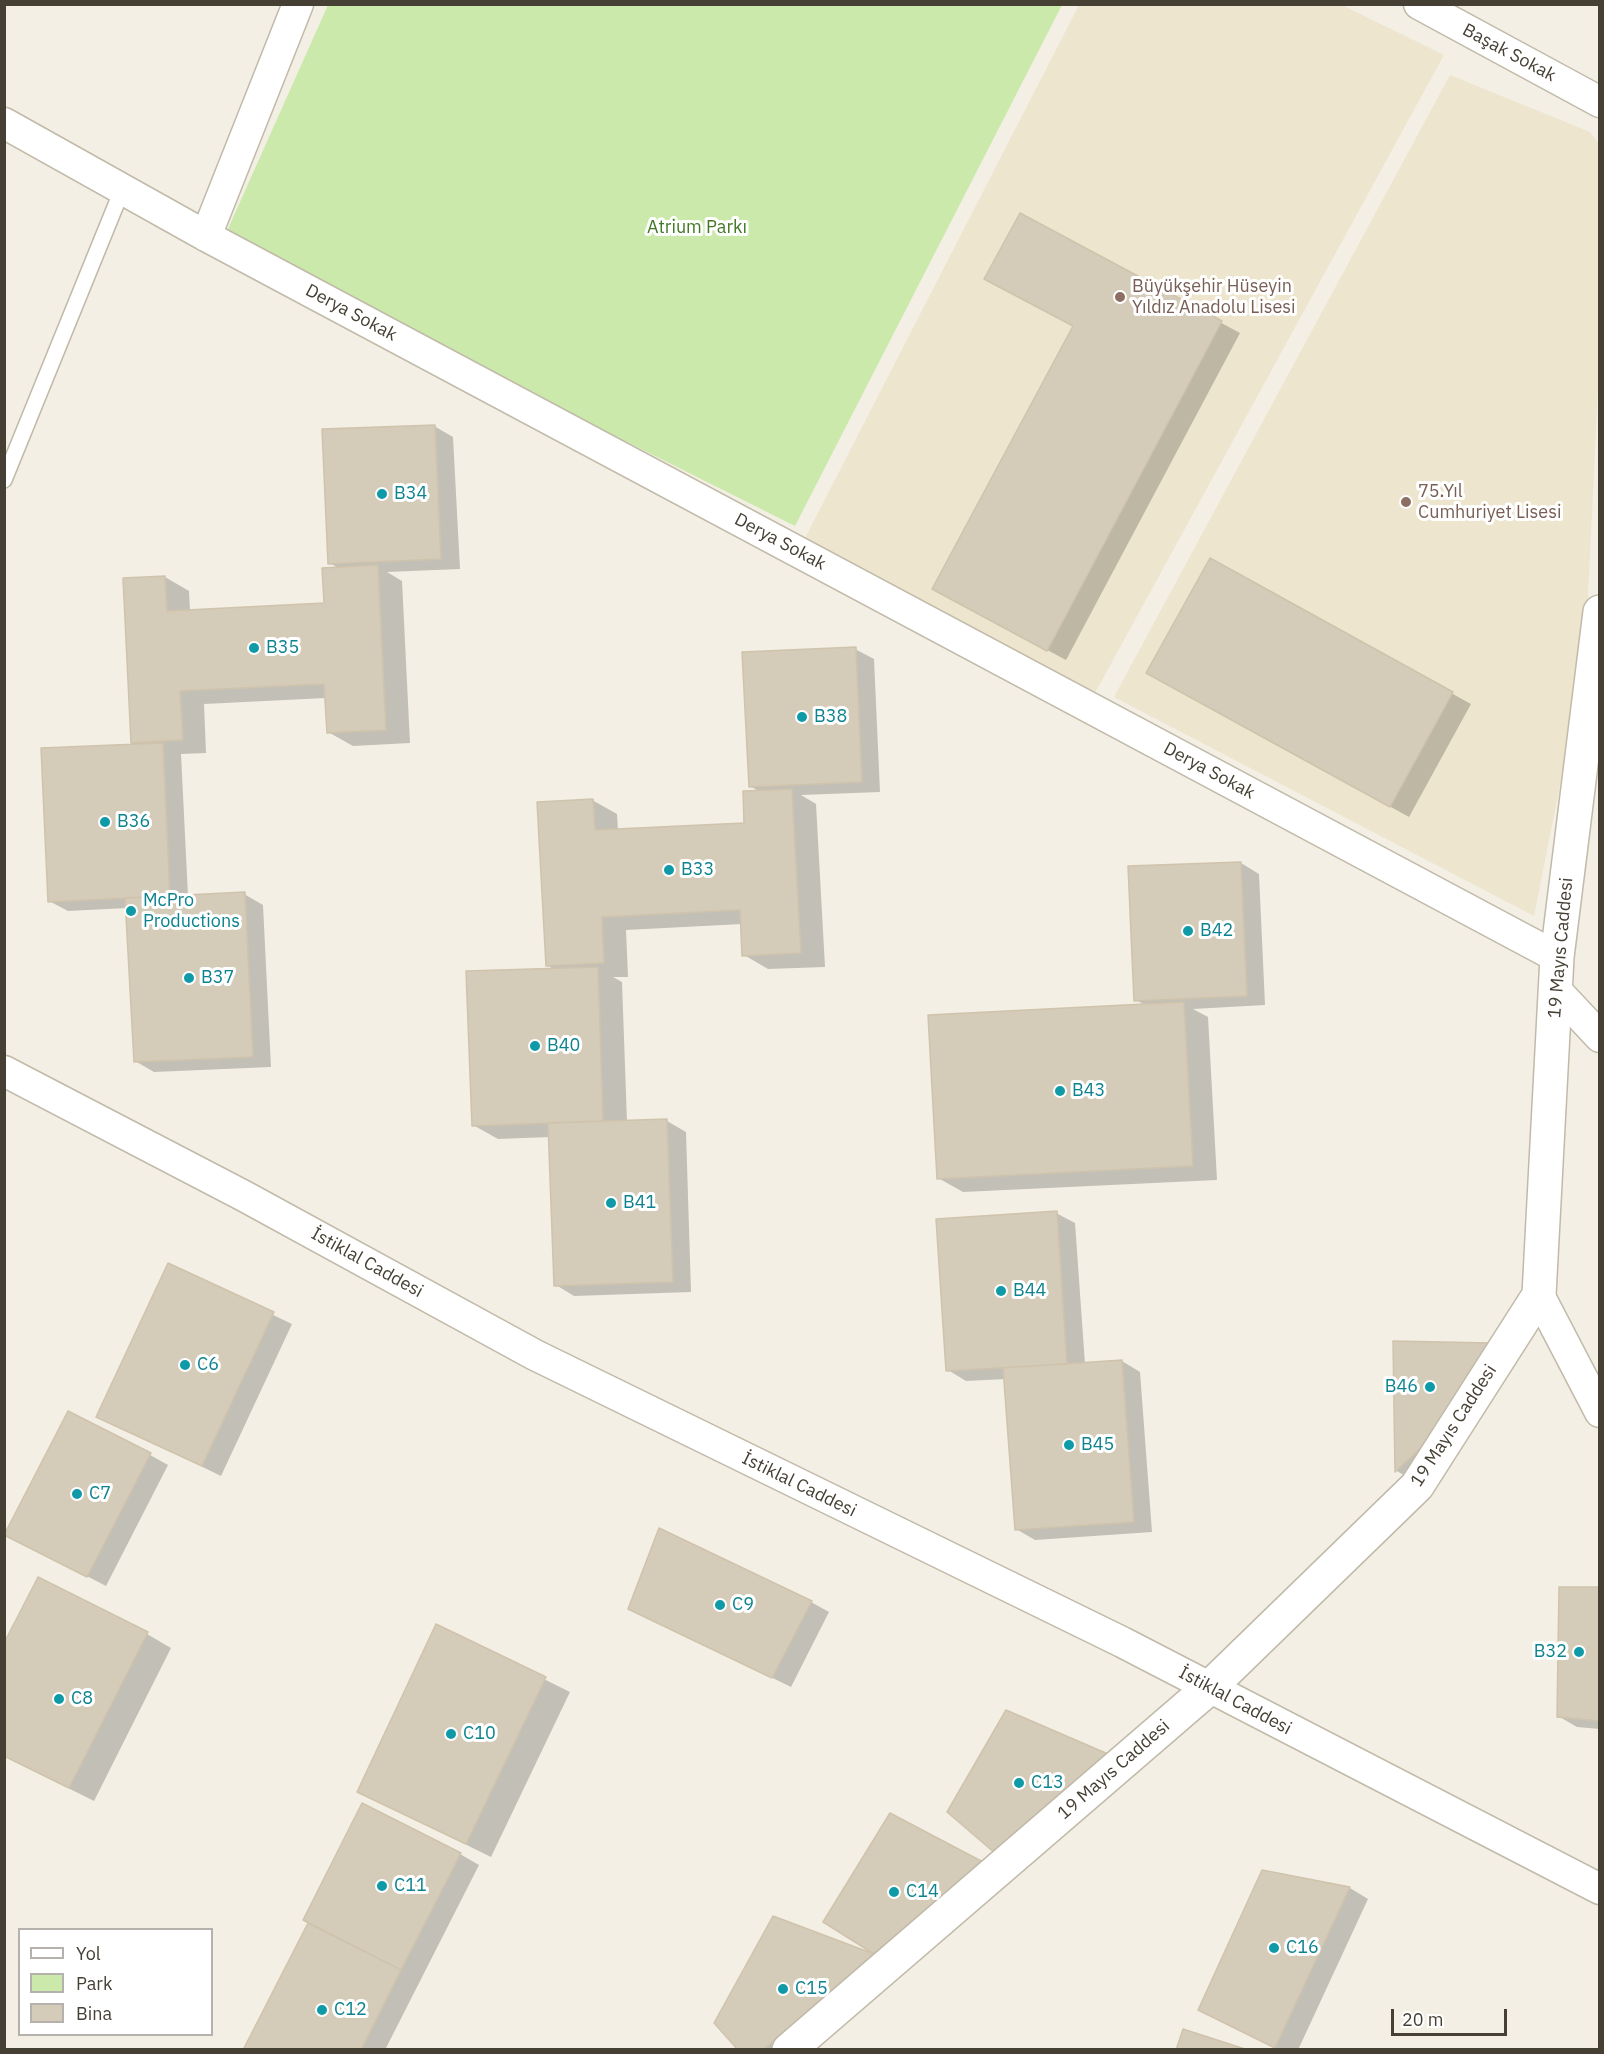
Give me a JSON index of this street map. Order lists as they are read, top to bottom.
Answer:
{
  "streets": {
    "street": [
      "Başak Sokak",
      "Derya Sokak",
      "19 Mayıs Caddesi",
      "İstiklal Caddesi"
    ]
  },
  "crossings": [
    ["Derya Sokak", "19 Mayıs Caddesi"],
    ["19 Mayıs Caddesi", "İstiklal Caddesi"]
  ],
  "parks": ["Atrium Parkı"],
  "places": [
    "Büyükşehir Hüseyin Yıldız Anadolu Lisesi",
    "B34",
    "75.Yıl Cumhuriyet Lisesi",
    "B35",
    "B38",
    "B36",
    "B33",
    "McPro Productions",
    "B42",
    "B37",
    "B40",
    "B43",
    "B41",
    "B44",
    "C6",
    "B46",
    "B45",
    "C7",
    "C9",
    "B32",
    "C8",
    "C10",
    "C13",
    "C11",
    "C14",
    "C16",
    "C15",
    "C12"
  ],
  "legend": ["Yol", "Park", "Bina"],
  "scale_bar": "20 m"
}
